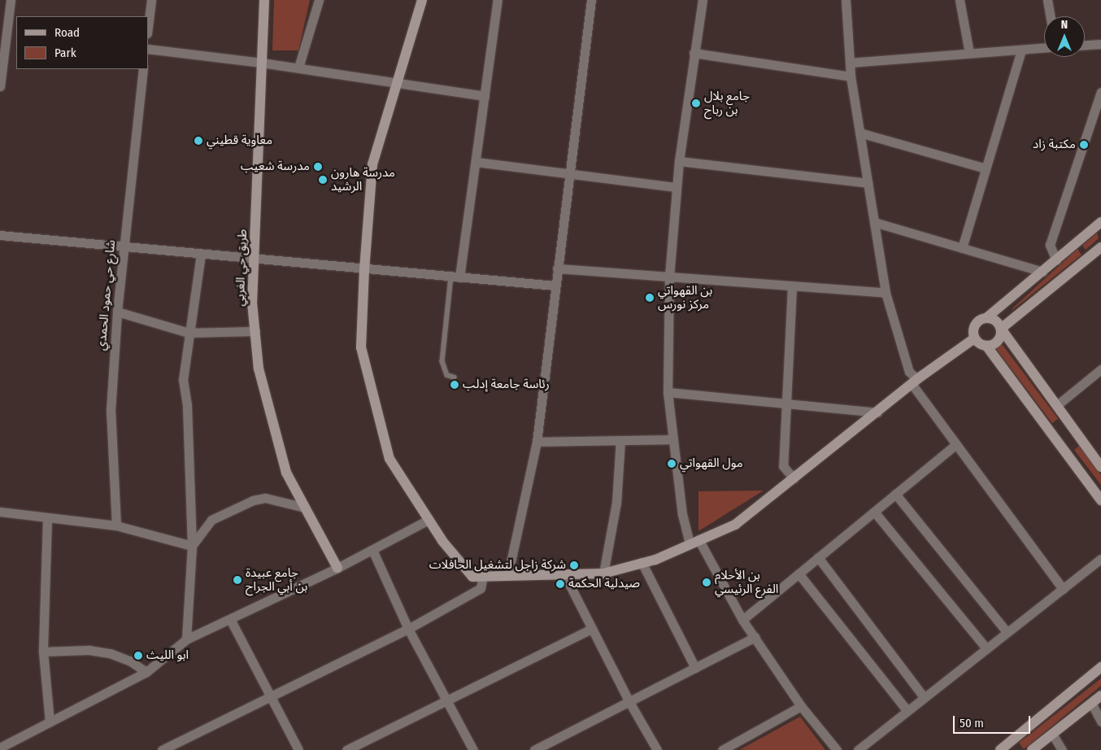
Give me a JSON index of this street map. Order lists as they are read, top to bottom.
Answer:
{
  "streets": {
    "street": ["طريق حي الغربي", "شارع حي حمود الحمدي"]
  },
  "places": [
    "جامع بلال بن رباح",
    "معاوية قطيني",
    "مكتبة زاد",
    "مدرسة شعيب",
    "مدرسة هارون الرشيد",
    "بن القهواتي مركز نورس",
    "رئاسة جامعة إدلب",
    "مول القهواتي",
    "شركة زاجل لتشغيل الحافلات",
    "جامع عبيدة بن أبي الجراح",
    "بن الأحلام الفرع الرئيسي",
    "صيدلية الحكمة",
    "ابو الليث"
  ],
  "legend": ["Road", "Park"],
  "scale_bar": "50 m",
  "north": "top"
}
